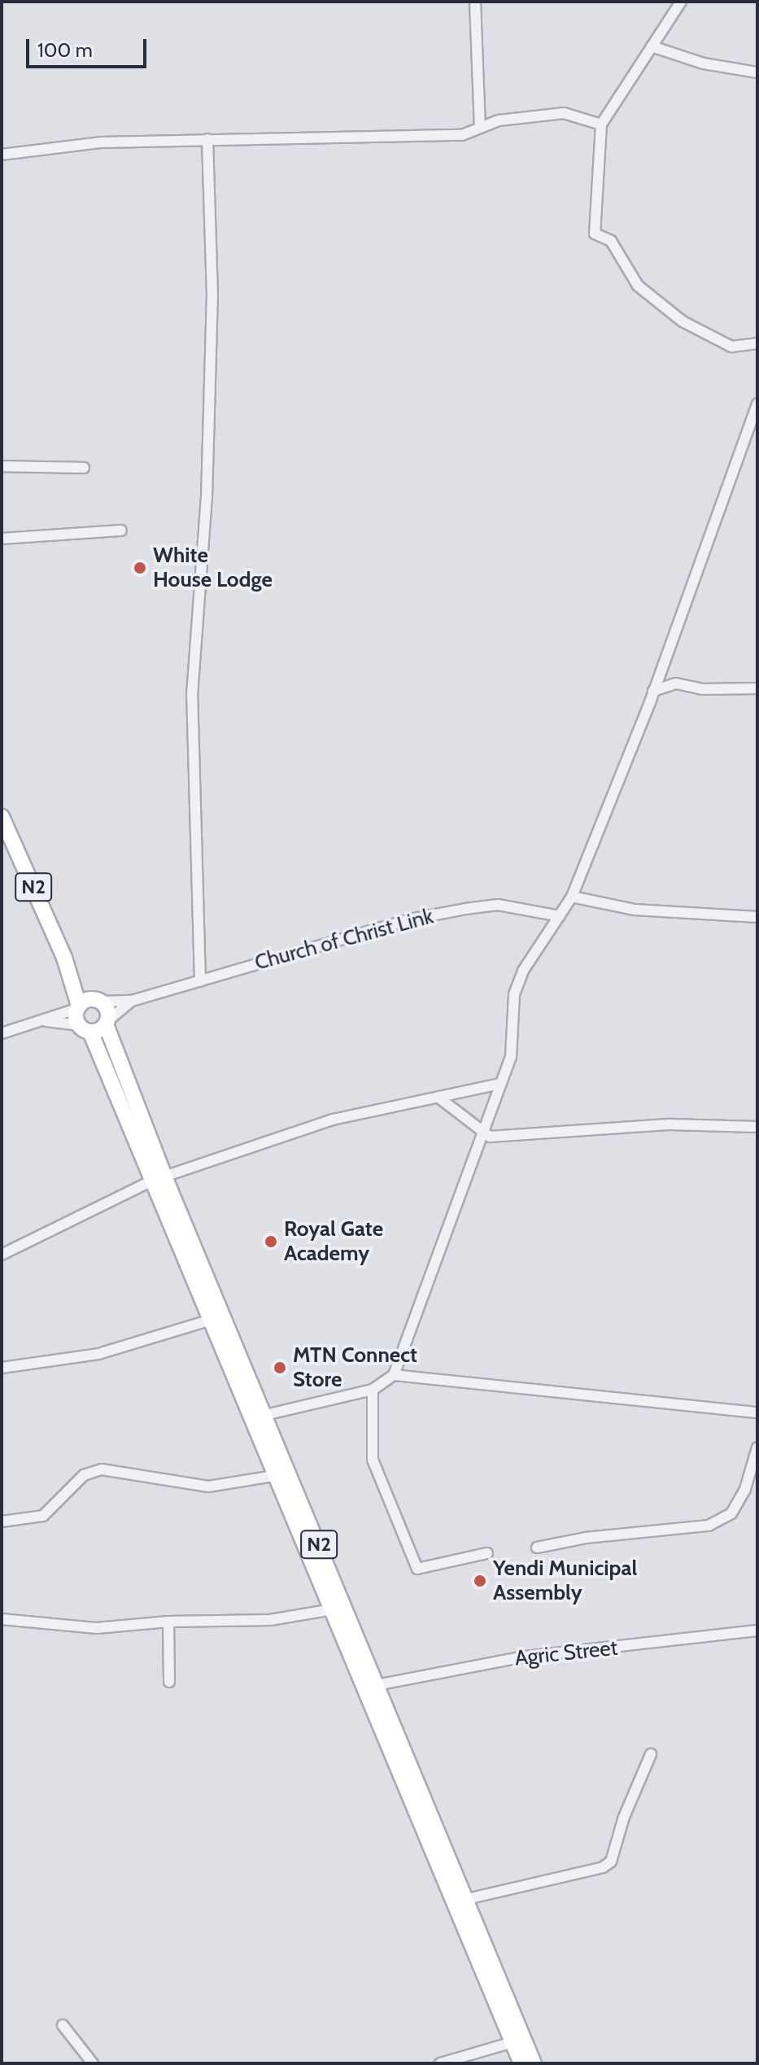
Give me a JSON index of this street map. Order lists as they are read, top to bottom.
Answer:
{
  "streets": {
    "highway": ["N2"],
    "street": ["Church of Christ Link", "Agric Street"]
  },
  "crossings": [
    ["N2", "Church of Christ Link"],
    ["N2", "Agric Street"]
  ],
  "places": [
    "White House Lodge",
    "Royal Gate Academy",
    "MTN Connect Store",
    "Yendi Municipal Assembly"
  ],
  "scale_bar": "100 m"
}
